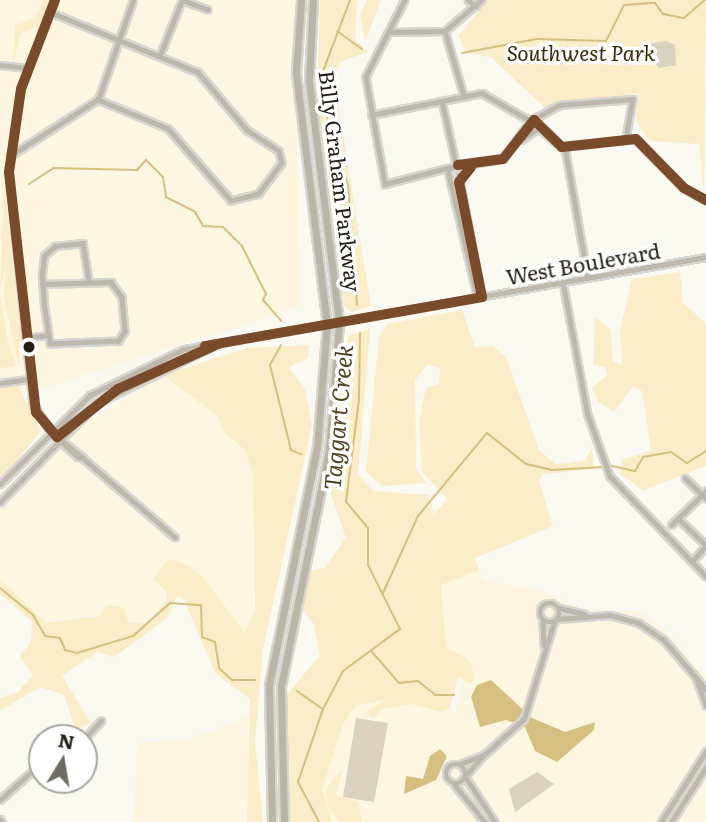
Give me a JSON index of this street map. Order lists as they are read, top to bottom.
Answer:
{
  "streets": {
    "highway": ["Billy Graham Parkway"],
    "main road": ["West Boulevard"]
  },
  "crossings": [
    ["Billy Graham Parkway", "West Boulevard"]
  ],
  "water": ["Taggart Creek"],
  "parks": ["Southwest Park"],
  "north": "top"
}
